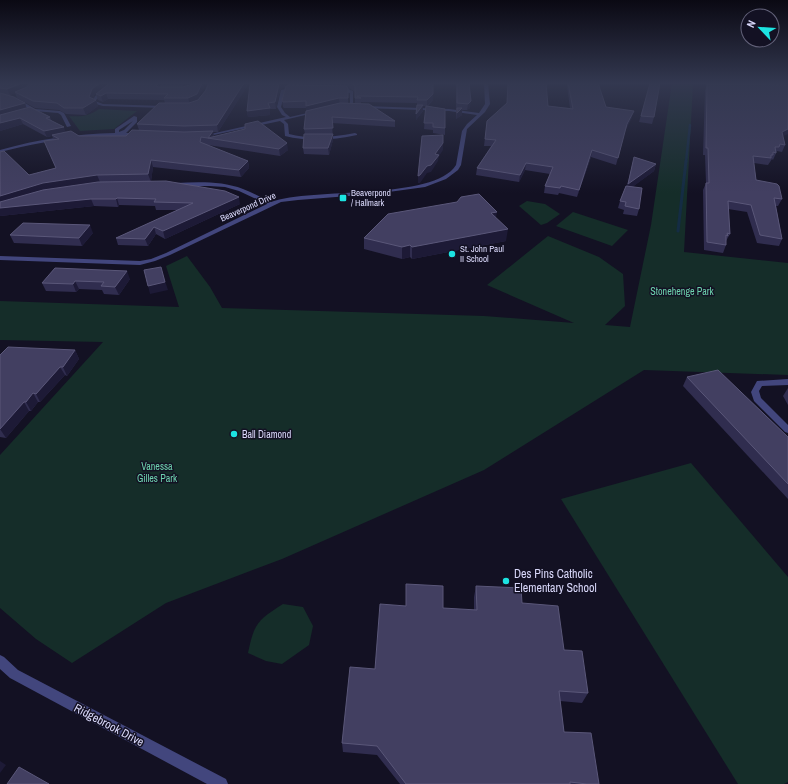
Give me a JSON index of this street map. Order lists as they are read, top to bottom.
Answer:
{
  "streets": {
    "street": ["Beaverpond Drive", "Ridgebrook Drive"]
  },
  "parks": ["Stonehenge Park", "Vanessa Gilles Park"],
  "places": {
    "transit": ["Beaverpond / Hallmark"],
    "other": ["St. John Paul II School", "Ball Diamond", "Des Pins Catholic Elementary School"]
  },
  "north": "top left"
}
